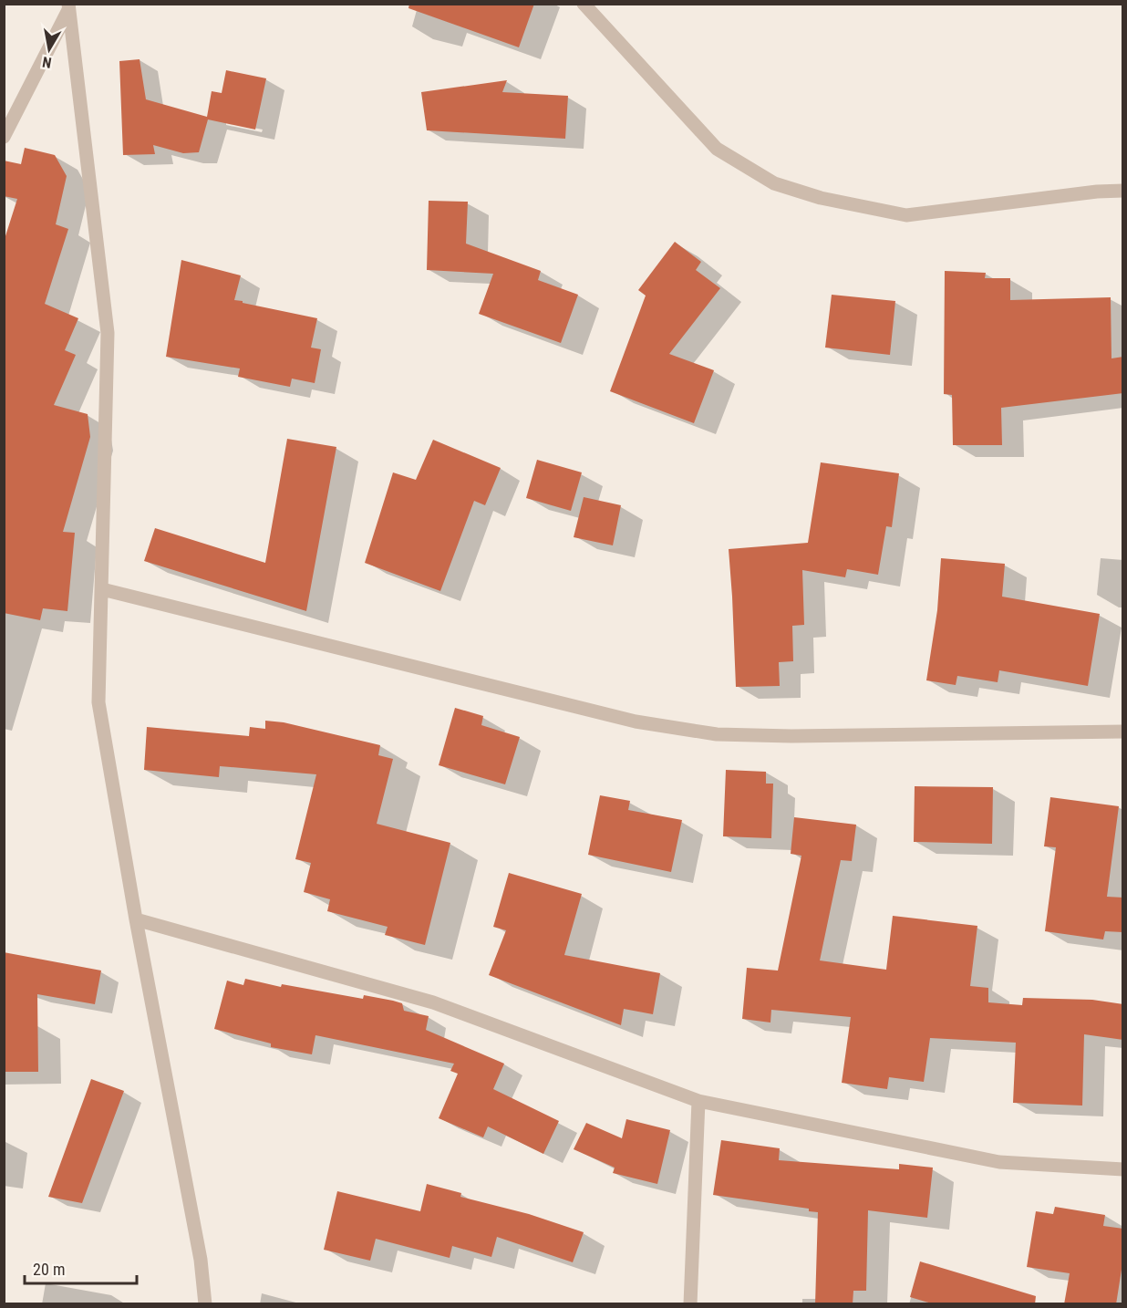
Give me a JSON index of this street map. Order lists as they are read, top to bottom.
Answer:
{
  "scale_bar": "20 m",
  "north": "bottom"
}
